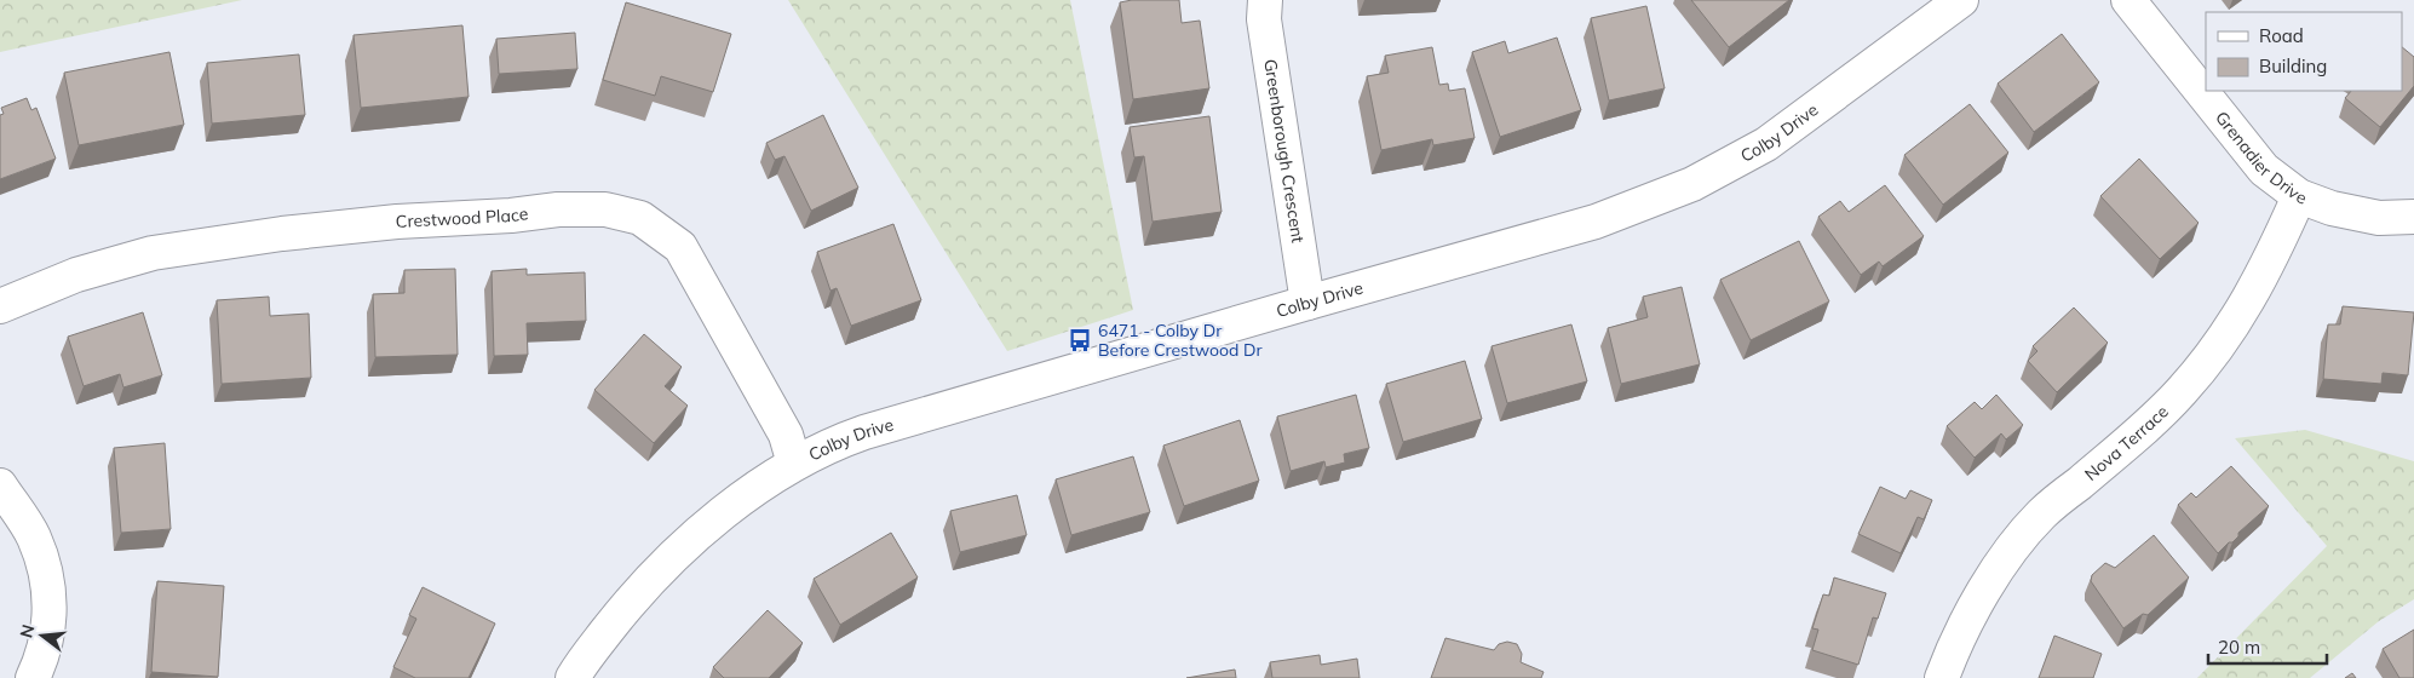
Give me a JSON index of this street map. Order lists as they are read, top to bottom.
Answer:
{
  "streets": {
    "street": [
      "Colby Drive",
      "Greenborough Crescent",
      "Grenadier Drive",
      "Crestwood Place",
      "Nova Terrace"
    ]
  },
  "crossings": [
    ["Colby Drive", "Greenborough Crescent"],
    ["Colby Drive", "Crestwood Place"],
    ["Grenadier Drive", "Nova Terrace"]
  ],
  "places": {
    "bus stop": ["6471 - Colby Dr Before Crestwood Dr"]
  },
  "legend": ["Road", "Building"],
  "scale_bar": "20 m",
  "north": "left"
}
